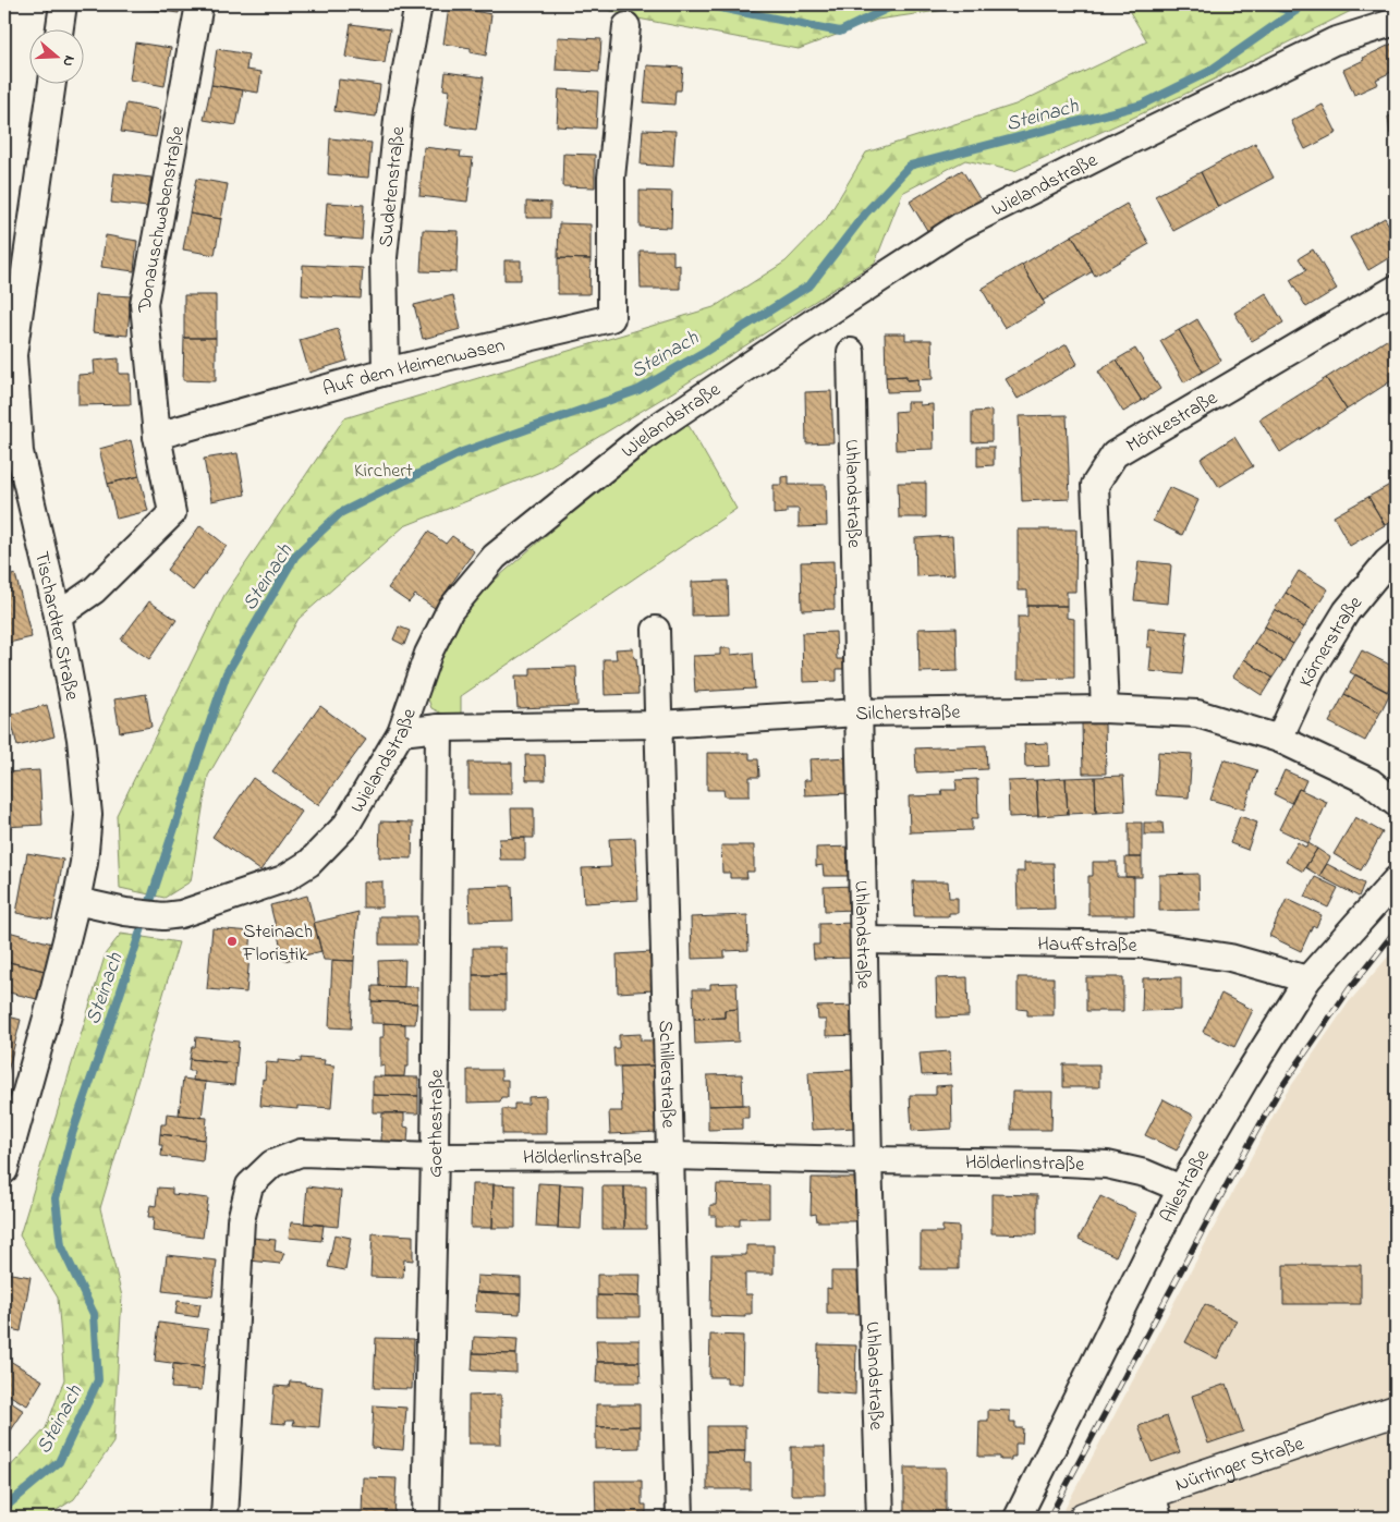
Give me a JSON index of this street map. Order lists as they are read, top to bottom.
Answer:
{
  "streets": {
    "main road": ["Nürtinger Straße"],
    "street": [
      "Wielandstraße",
      "Sudetenstraße",
      "Donauschwabenstraße",
      "Auf dem Heimenwasen",
      "Mörikestraße",
      "Uhlandstraße",
      "Tischardter Straße",
      "Körnerstraße",
      "Silcherstraße",
      "Hauffstraße",
      "Schillerstraße",
      "Goethestraße",
      "Hölderlinstraße",
      "Ailestraße"
    ]
  },
  "crossings": [
    ["Wielandstraße", "Tischardter Straße"],
    ["Wielandstraße", "Silcherstraße"],
    ["Sudetenstraße", "Auf dem Heimenwasen"],
    ["Donauschwabenstraße", "Auf dem Heimenwasen"],
    ["Mörikestraße", "Silcherstraße"],
    ["Uhlandstraße", "Silcherstraße"],
    ["Uhlandstraße", "Hauffstraße"],
    ["Uhlandstraße", "Hölderlinstraße"],
    ["Körnerstraße", "Silcherstraße"],
    ["Silcherstraße", "Schillerstraße"],
    ["Silcherstraße", "Goethestraße"],
    ["Hauffstraße", "Ailestraße"],
    ["Schillerstraße", "Hölderlinstraße"],
    ["Goethestraße", "Hölderlinstraße"],
    ["Hölderlinstraße", "Ailestraße"]
  ],
  "water": ["Steinach"],
  "parks": ["Kirchert"],
  "places": ["Steinach Floristik"],
  "north": "right"
}
